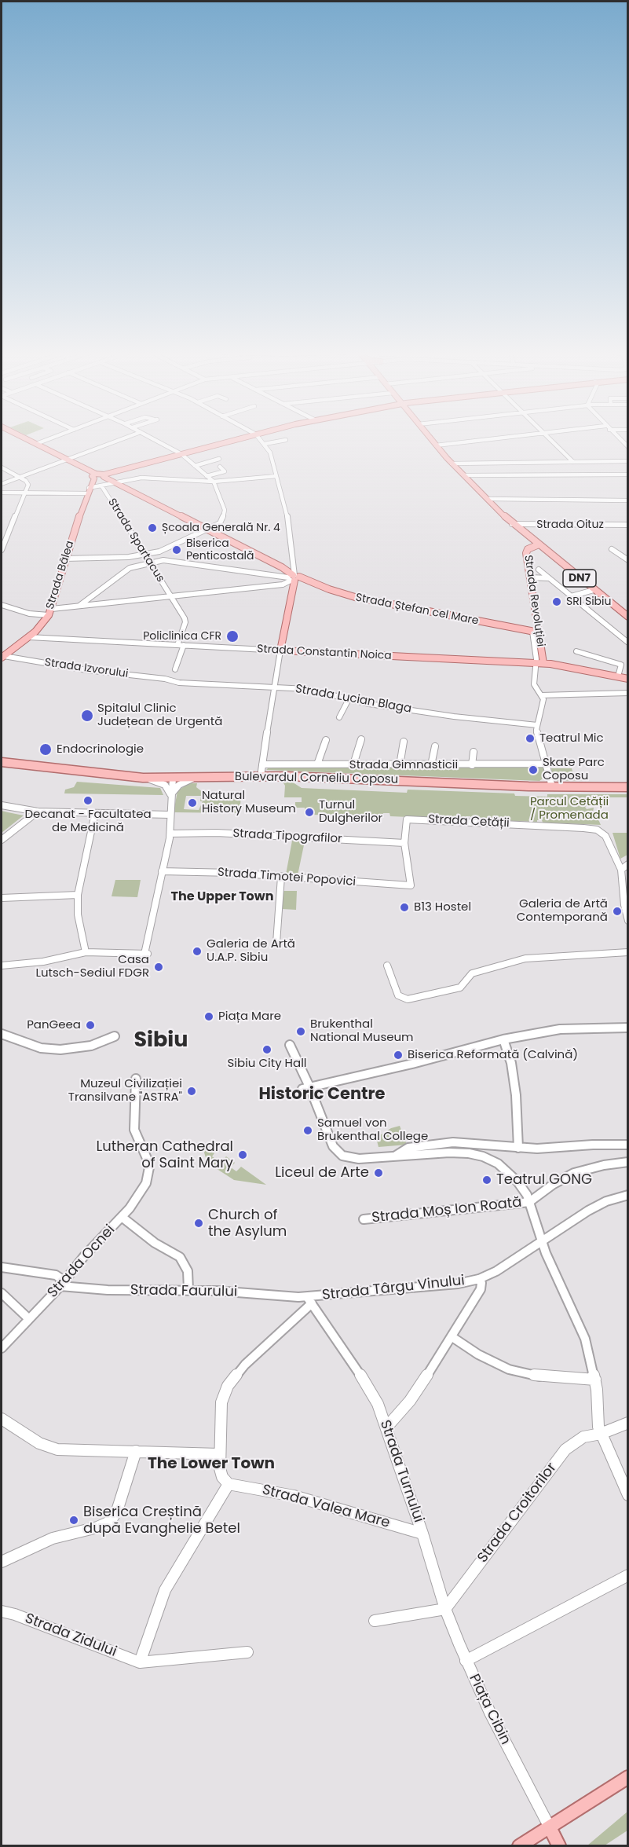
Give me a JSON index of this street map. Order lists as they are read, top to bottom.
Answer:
{
  "streets": {
    "main road": [
      "Strada Bâlea",
      "DN7",
      "Strada Revoluției",
      "Strada Ștefan cel Mare",
      "Strada Constantin Noica",
      "Bulevardul Corneliu Coposu"
    ],
    "street": [
      "Strada Oituz",
      "Strada Spartacus",
      "Strada Izvorului",
      "Strada Lucian Blaga",
      "Strada Gimnasticii",
      "Strada Cetății",
      "Strada Tipografilor",
      "Strada Timotei Popovici",
      "Strada Moș Ion Roată",
      "Strada Ocnei",
      "Strada Târgu Vinului",
      "Strada Faurului",
      "Strada Turnului",
      "Strada Valea Mare",
      "Strada Croitorilor",
      "Strada Zidului",
      "Piața Cibin"
    ]
  },
  "crossings": [
    ["Strada Oituz", "DN7"],
    ["Strada Spartacus", "Strada Constantin Noica"],
    ["Strada Bâlea", "Strada Constantin Noica"],
    ["Strada Bâlea", "Strada Izvorului"],
    ["DN7", "Strada Revoluției"],
    ["Strada Revoluției", "Strada Ștefan cel Mare"],
    ["Strada Revoluției", "Strada Constantin Noica"],
    ["Strada Izvorului", "Strada Lucian Blaga"],
    ["Strada Tipografilor", "Strada Timotei Popovici"],
    ["Strada Ocnei", "Strada Faurului"],
    ["Strada Târgu Vinului", "Strada Faurului"],
    ["Strada Târgu Vinului", "Strada Turnului"],
    ["Strada Faurului", "Strada Turnului"],
    ["Strada Turnului", "Strada Valea Mare"],
    ["Strada Turnului", "Strada Croitorilor"],
    ["Strada Turnului", "Piața Cibin"]
  ],
  "districts": [
    "The Upper Town",
    "Sibiu",
    "Historic Centre",
    "The Lower Town"
  ],
  "parks": ["Parcul Cetății / Promenada"],
  "places": [
    "Școala Generală Nr. 4",
    "Biserica Penticostală",
    "SRI Sibiu",
    "Policlinica CFR",
    "Spitalul Clinic Județean de Urgentă",
    "Teatrul Mic",
    "Endocrinologie",
    "Skate Parc Coposu",
    "Decanat - Facultatea de Medicină",
    "Natural History Museum",
    "Turnul Dulgherilor",
    "B13 Hostel",
    "Galeria de Artă Contemporană",
    "Galeria de Artă U.A.P. Sibiu",
    "Casa Lutsch-Sediul FDGR",
    "Piața Mare",
    "PanGeea",
    "Brukenthal National Museum",
    "Sibiu City Hall",
    "Biserica Reformată (Calvină)",
    "Muzeul Civilizației Transilvane \"ASTRA\"",
    "Samuel von Brukenthal College",
    "Lutheran Cathedral of Saint Mary",
    "Liceul de Arte",
    "Teatrul GONG",
    "Church of the Asylum",
    "Biserica Creștină după Evanghelie Betel"
  ]
}
